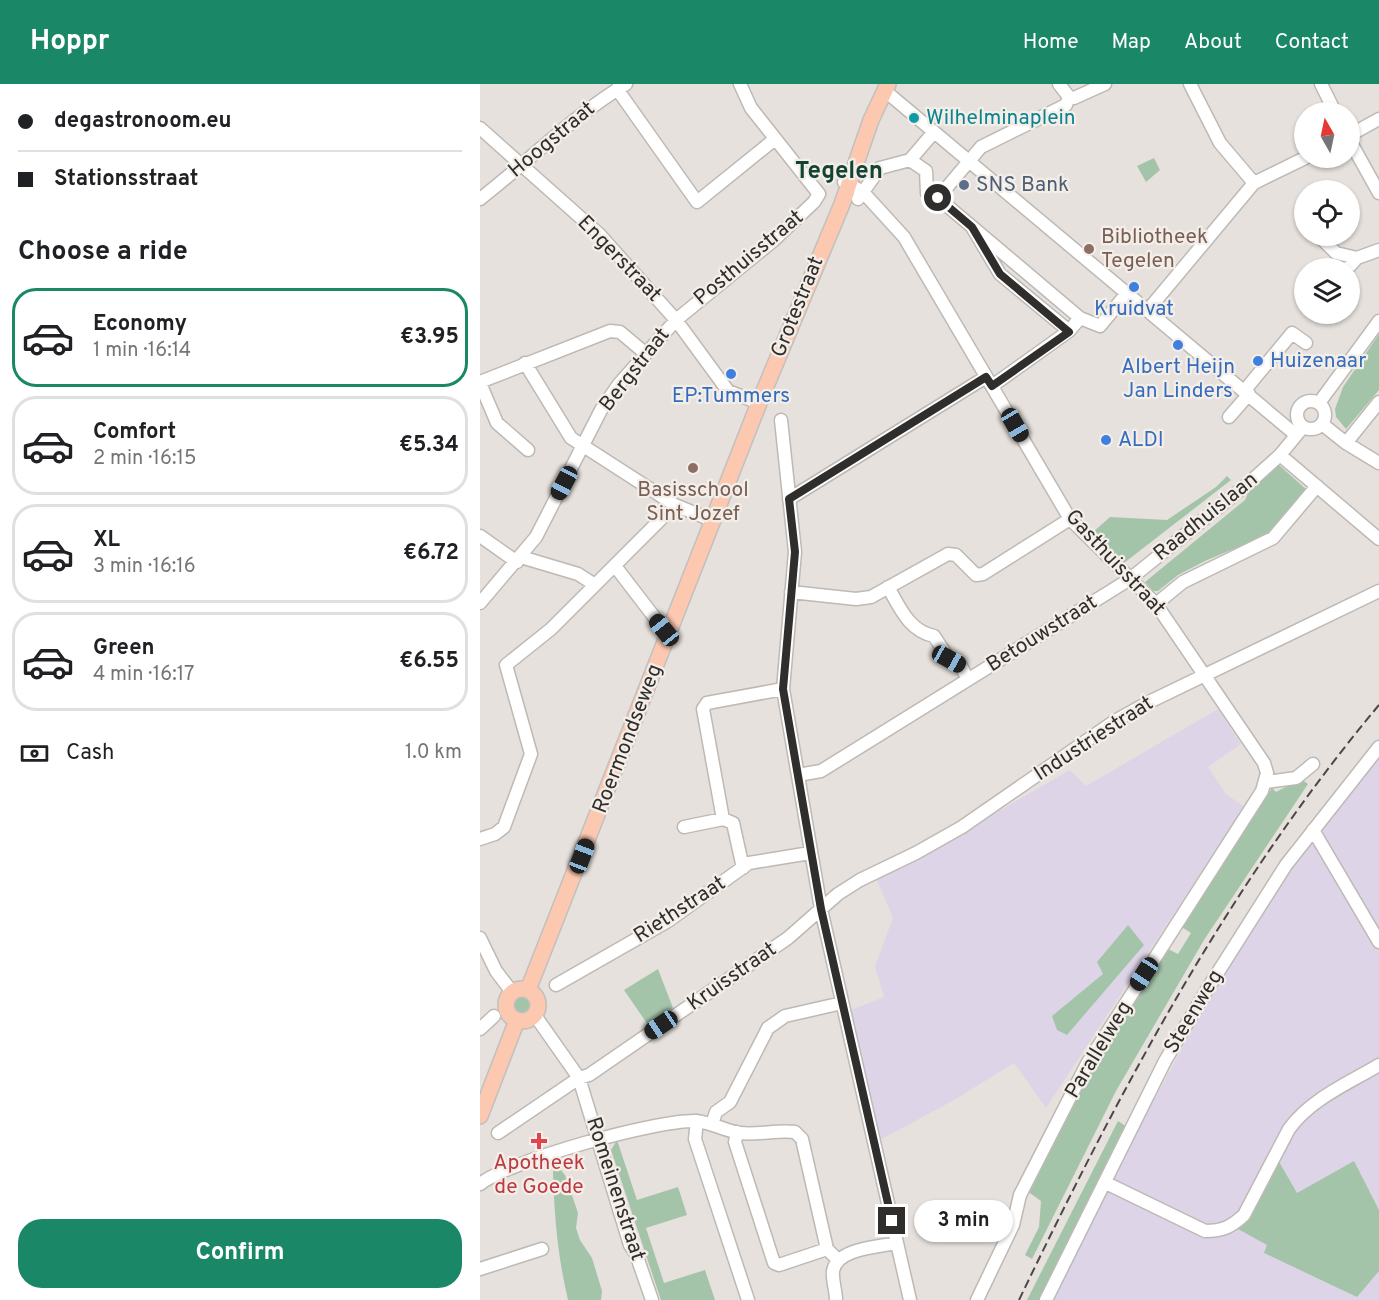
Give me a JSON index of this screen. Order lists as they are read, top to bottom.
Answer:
{
  "streets": {
    "main road": ["Grotestraat", "Roermondseweg"],
    "street": [
      "Hoogstraat",
      "Posthuisstraat",
      "Engerstraat",
      "Bergstraat",
      "Raadhuislaan",
      "Gasthuisstraat",
      "Betouwstraat",
      "Industriestraat",
      "Riethstraat",
      "Kruisstraat",
      "Steenweg",
      "Parallelweg",
      "Romeinenstraat"
    ]
  },
  "crossings": [
    ["Hoogstraat", "Engerstraat"],
    ["Posthuisstraat", "Engerstraat"],
    ["Posthuisstraat", "Bergstraat"],
    ["Engerstraat", "Grotestraat"],
    ["Engerstraat", "Bergstraat"],
    ["Grotestraat", "Gasthuisstraat"],
    ["Grotestraat", "Roermondseweg"],
    ["Raadhuislaan", "Gasthuisstraat"],
    ["Raadhuislaan", "Betouwstraat"],
    ["Gasthuisstraat", "Betouwstraat"],
    ["Gasthuisstraat", "Industriestraat"],
    ["Industriestraat", "Kruisstraat"],
    ["Kruisstraat", "Romeinenstraat"]
  ],
  "districts": ["Tegelen"],
  "places": {
    "other": [
      "Wilhelminaplein",
      "SNS Bank",
      "Bibliotheek Tegelen",
      "Kruidvat",
      "Albert Heijn Jan Linders",
      "Huizenaar",
      "EP:Tummers",
      "ALDI",
      "Basisschool Sint Jozef"
    ],
    "health": ["Apotheek de Goede"]
  },
  "north": "top",
  "page": {
    "header": "Hoppr",
    "nav": [
      "Home",
      "Map",
      "About",
      "Contact"
    ],
    "banner": ["degastronoom.eu", "Stationsstraat"],
    "heading": "Choose a ride",
    "list": [
      {
        "name": "Economy",
        "note": "1 min · 16:14",
        "value": "€3.95"
      },
      {
        "name": "Comfort",
        "note": "2 min · 16:15",
        "value": "€5.34"
      },
      {
        "name": "XL",
        "note": "3 min · 16:16",
        "value": "€6.72"
      },
      {
        "name": "Green",
        "note": "4 min · 16:17",
        "value": "€6.55"
      }
    ],
    "pay": ["Cash", "1.0 km"],
    "bubble": "3 min",
    "buttons": "Confirm"
  }
}
